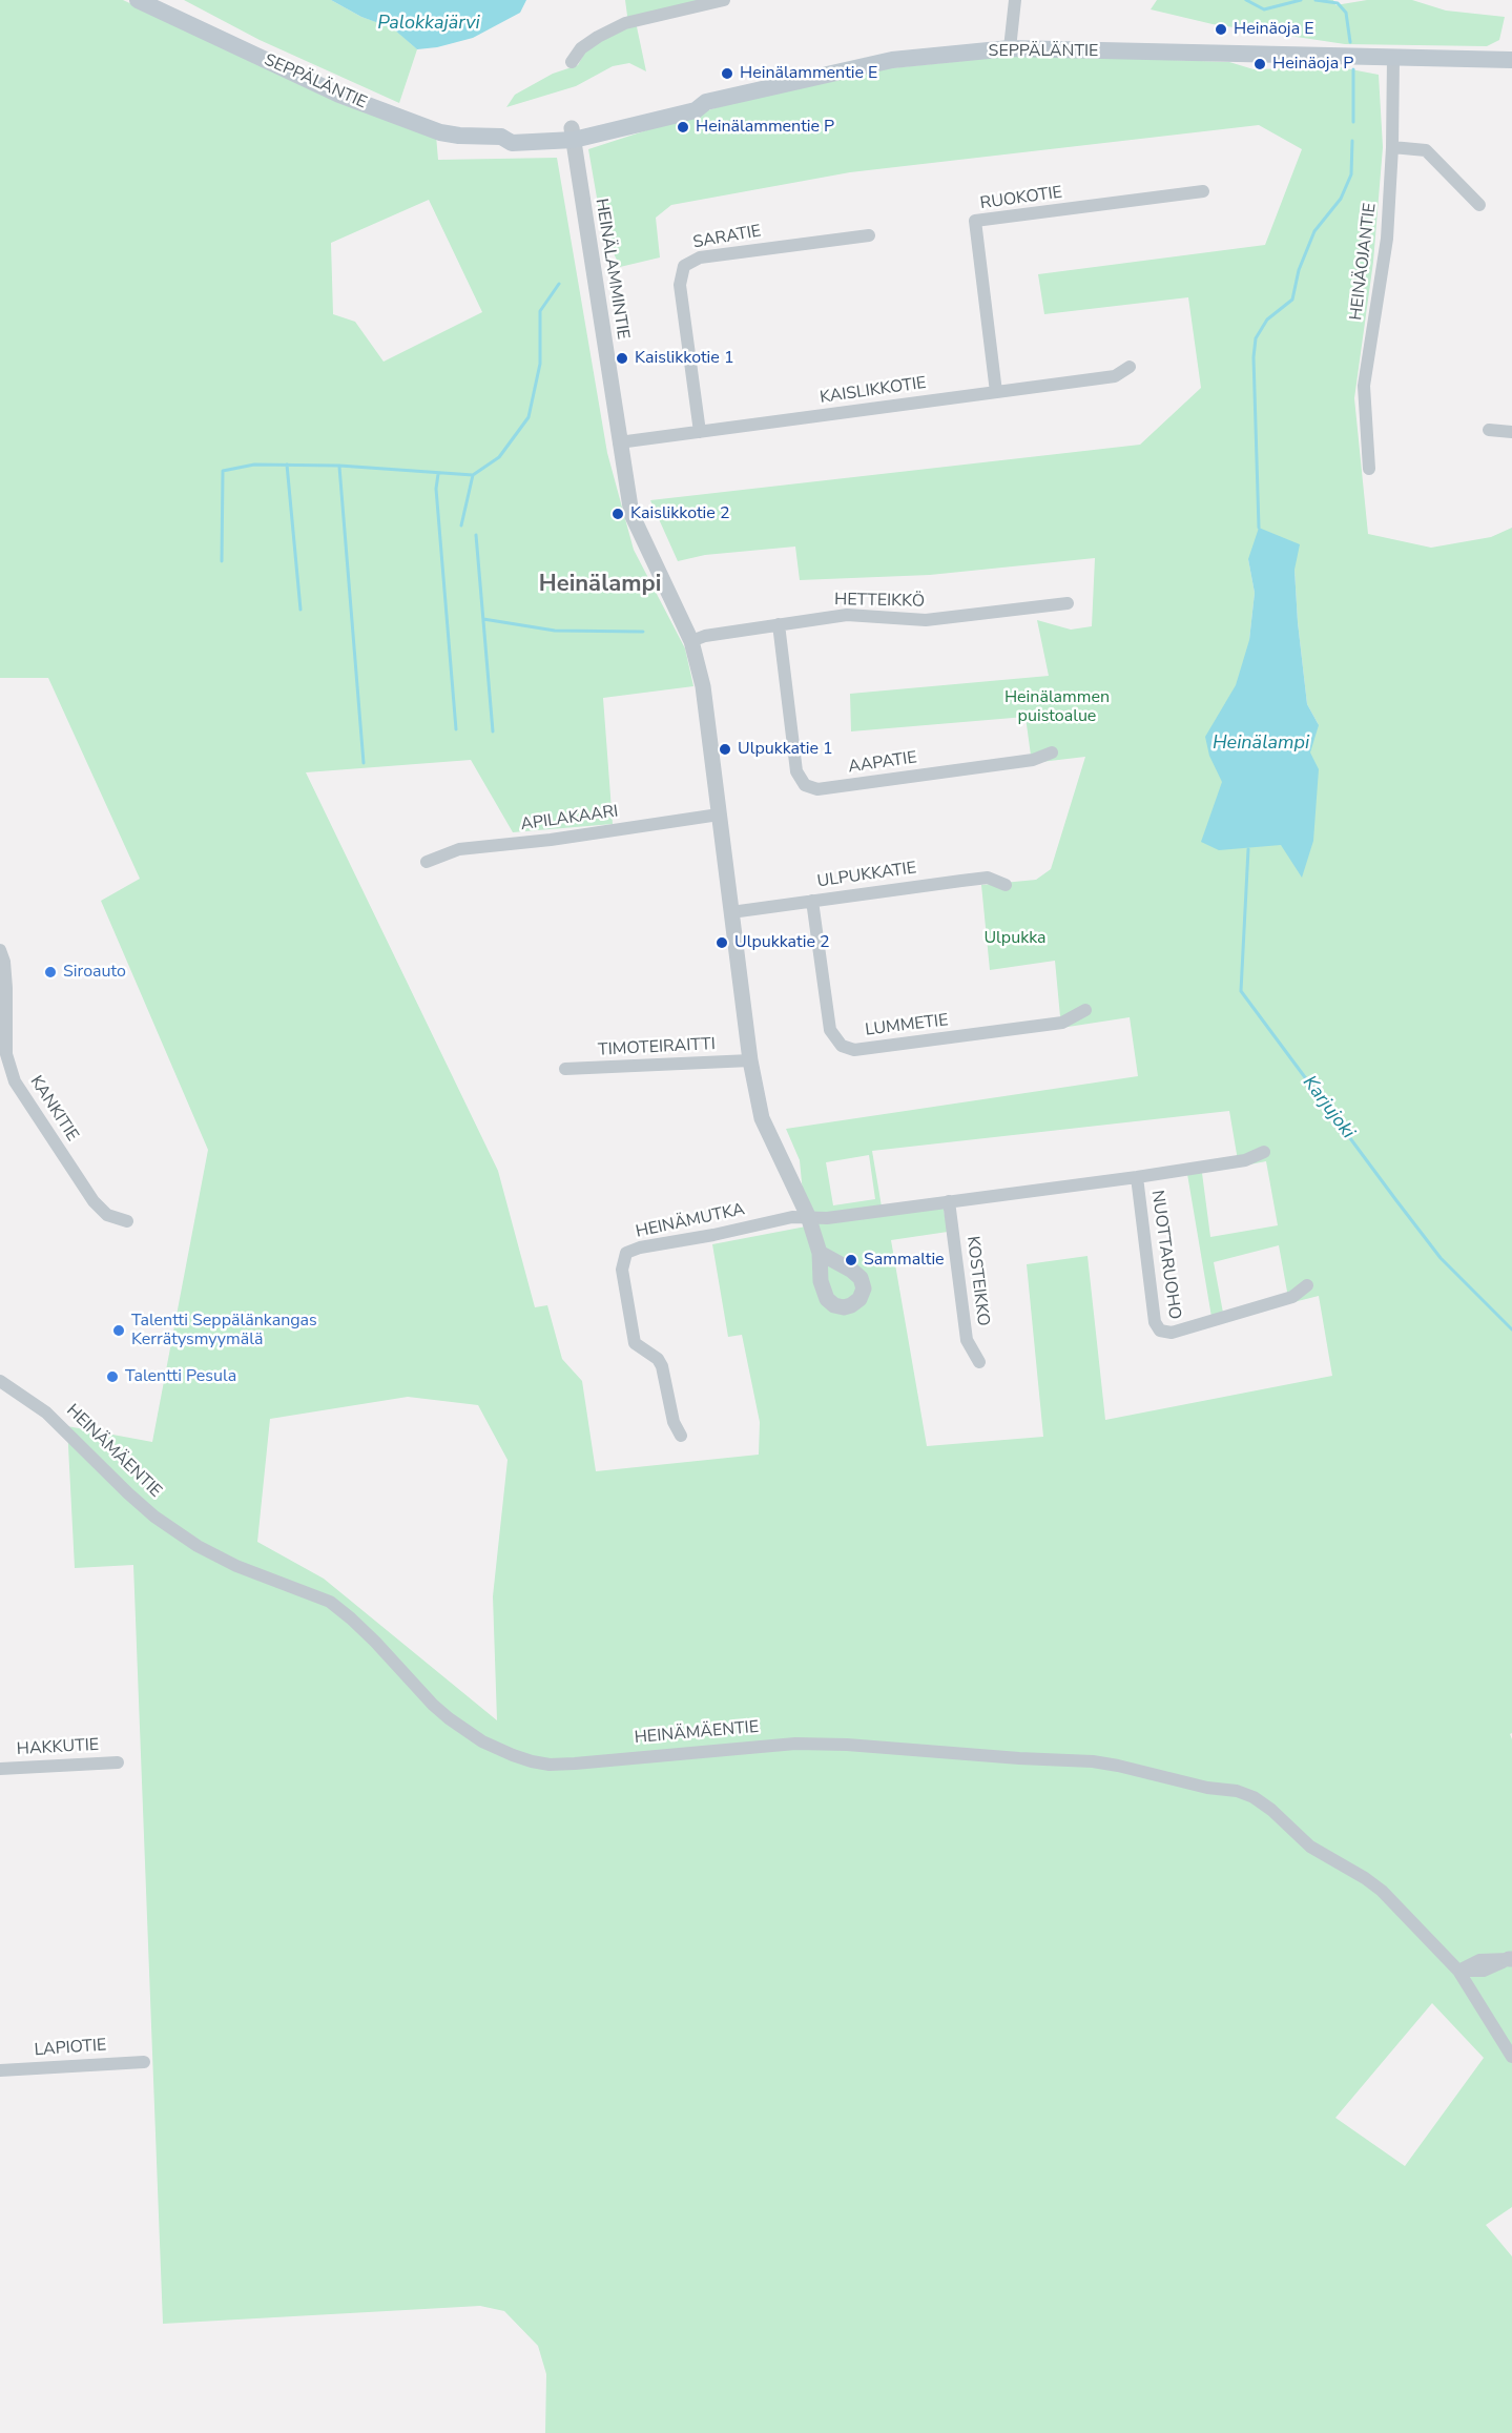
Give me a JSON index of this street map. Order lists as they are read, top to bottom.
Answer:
{
  "streets": {
    "main road": ["SEPPÄLÄNTIE"],
    "street": [
      "RUOKOTIE",
      "SARATIE",
      "HEINÄOJANTIE",
      "HEINÄLAMMINTIE",
      "KAISLIKKOTIE",
      "HETTEIKKÖ",
      "AAPATIE",
      "APILAKAARI",
      "ULPUKKATIE",
      "LUMMETIE",
      "TIMOTEIRAITTI",
      "KANKITIE",
      "HEINÄMUTKA",
      "NUOTTARUOHO",
      "KOSTEIKKO",
      "HEINÄMÄENTIE",
      "HAKKUTIE",
      "LAPIOTIE"
    ]
  },
  "crossings": [
    ["SEPPÄLÄNTIE", "HEINÄOJANTIE"],
    ["SEPPÄLÄNTIE", "HEINÄLAMMINTIE"],
    ["RUOKOTIE", "KAISLIKKOTIE"],
    ["SARATIE", "KAISLIKKOTIE"],
    ["HEINÄLAMMINTIE", "KAISLIKKOTIE"],
    ["HEINÄLAMMINTIE", "HETTEIKKÖ"],
    ["HEINÄLAMMINTIE", "APILAKAARI"],
    ["HEINÄLAMMINTIE", "ULPUKKATIE"],
    ["HEINÄLAMMINTIE", "TIMOTEIRAITTI"],
    ["HEINÄLAMMINTIE", "HEINÄMUTKA"],
    ["HETTEIKKÖ", "AAPATIE"],
    ["ULPUKKATIE", "LUMMETIE"]
  ],
  "districts": ["Heinälampi"],
  "water": ["Palokkajärvi", "Heinälampi", "Karjujoki"],
  "parks": ["Heinälammen puistoalue", "Ulpukka"],
  "places": [
    "Heinäoja E",
    "Heinäoja P",
    "Heinälammentie E",
    "Heinälammentie P",
    "Kaislikkotie 1",
    "Kaislikkotie 2",
    "Ulpukkatie 1",
    "Ulpukkatie 2",
    "Siroauto",
    "Sammaltie",
    "Talentti Seppälänkangas Kerrätysmyymälä",
    "Talentti Pesula"
  ]
}
